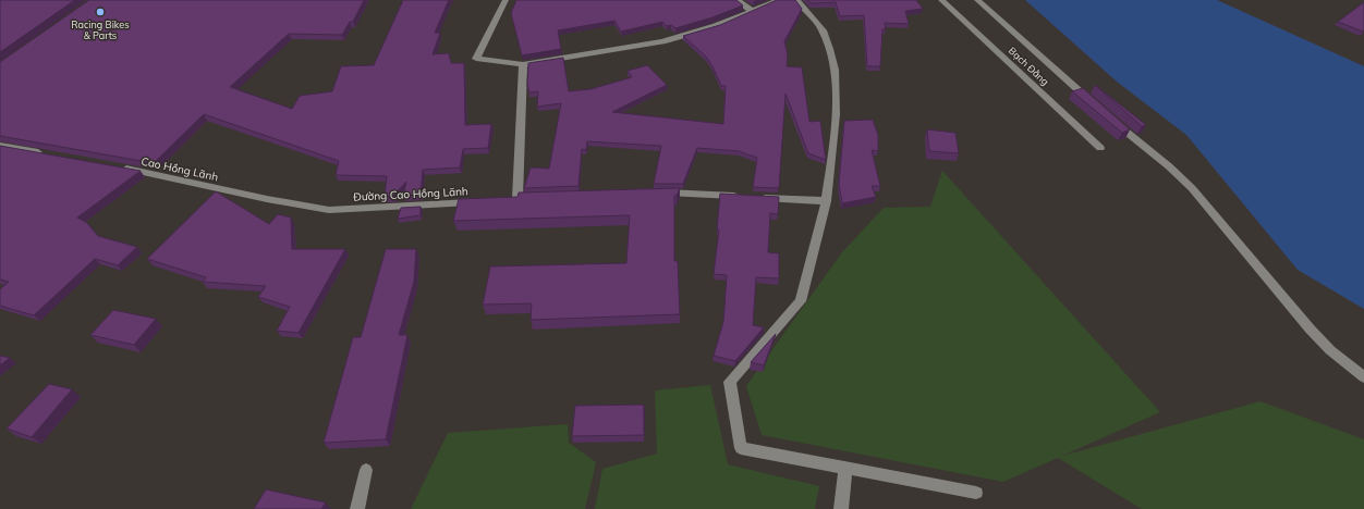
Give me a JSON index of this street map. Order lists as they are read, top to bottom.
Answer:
{
  "streets": {
    "street": ["Bạch Đằng", "Cao Hồng Lãnh", "Đường Cao Hồng Lãnh"]
  },
  "crossings": [
    ["Cao Hồng Lãnh", "Đường Cao Hồng Lãnh"]
  ],
  "places": ["Racing Bikes & Parts"]
}
